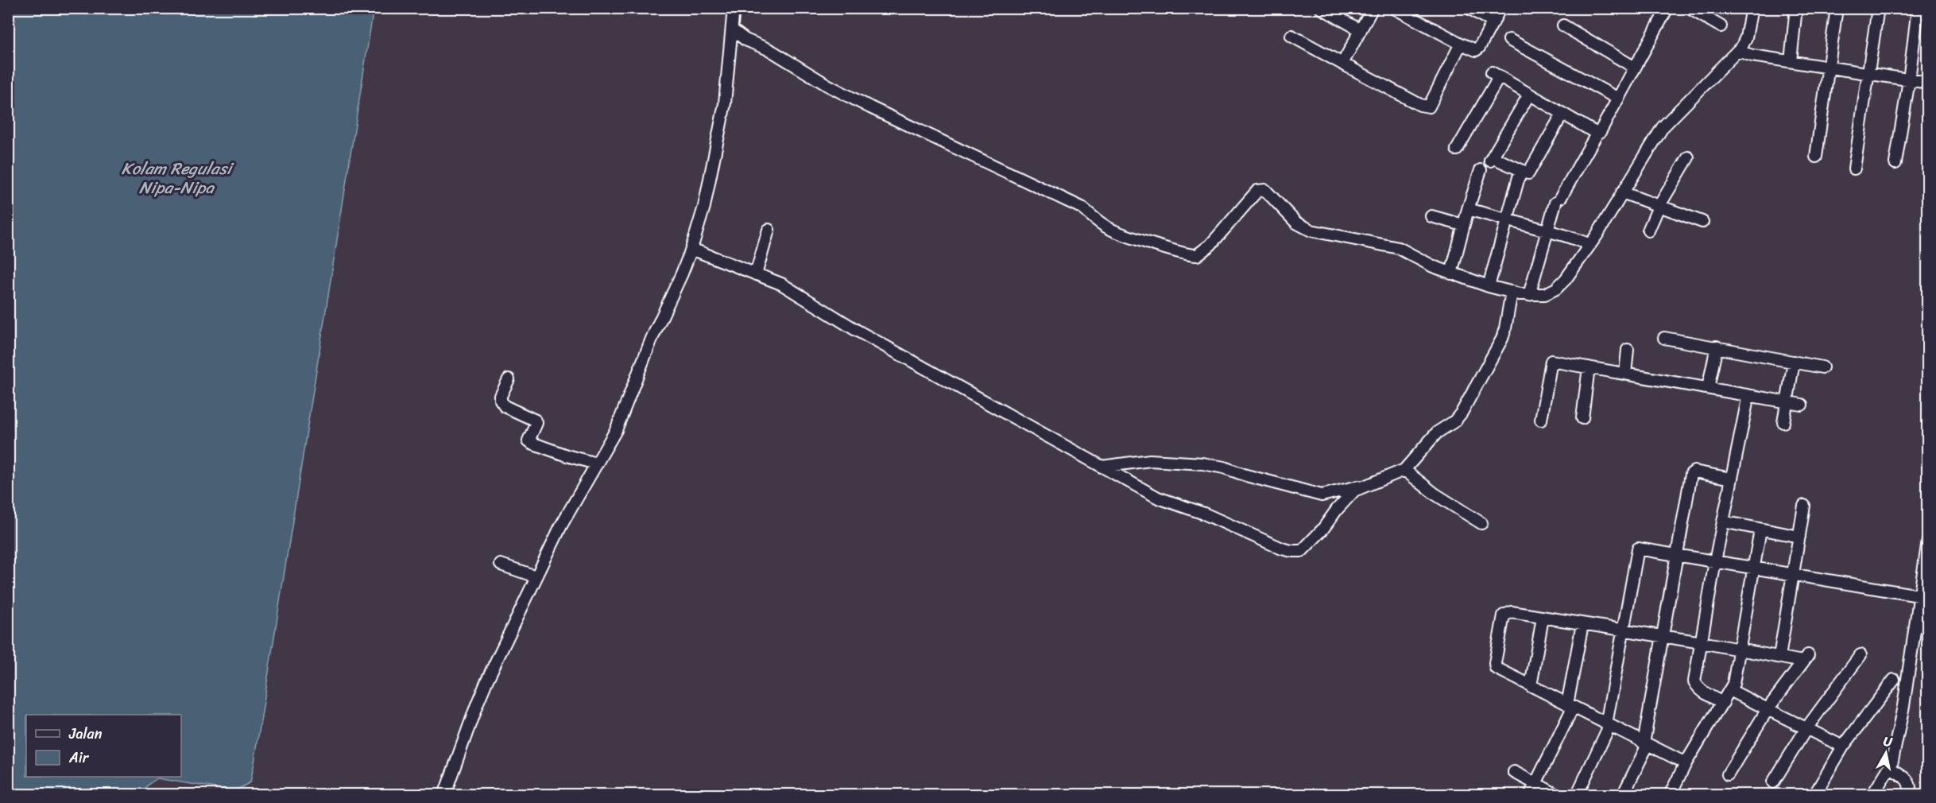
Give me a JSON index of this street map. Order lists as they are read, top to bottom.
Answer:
{
  "water": ["Kolam Regulasi Nipa-Nipa"],
  "legend": ["Jalan", "Air"],
  "north": "top"
}
